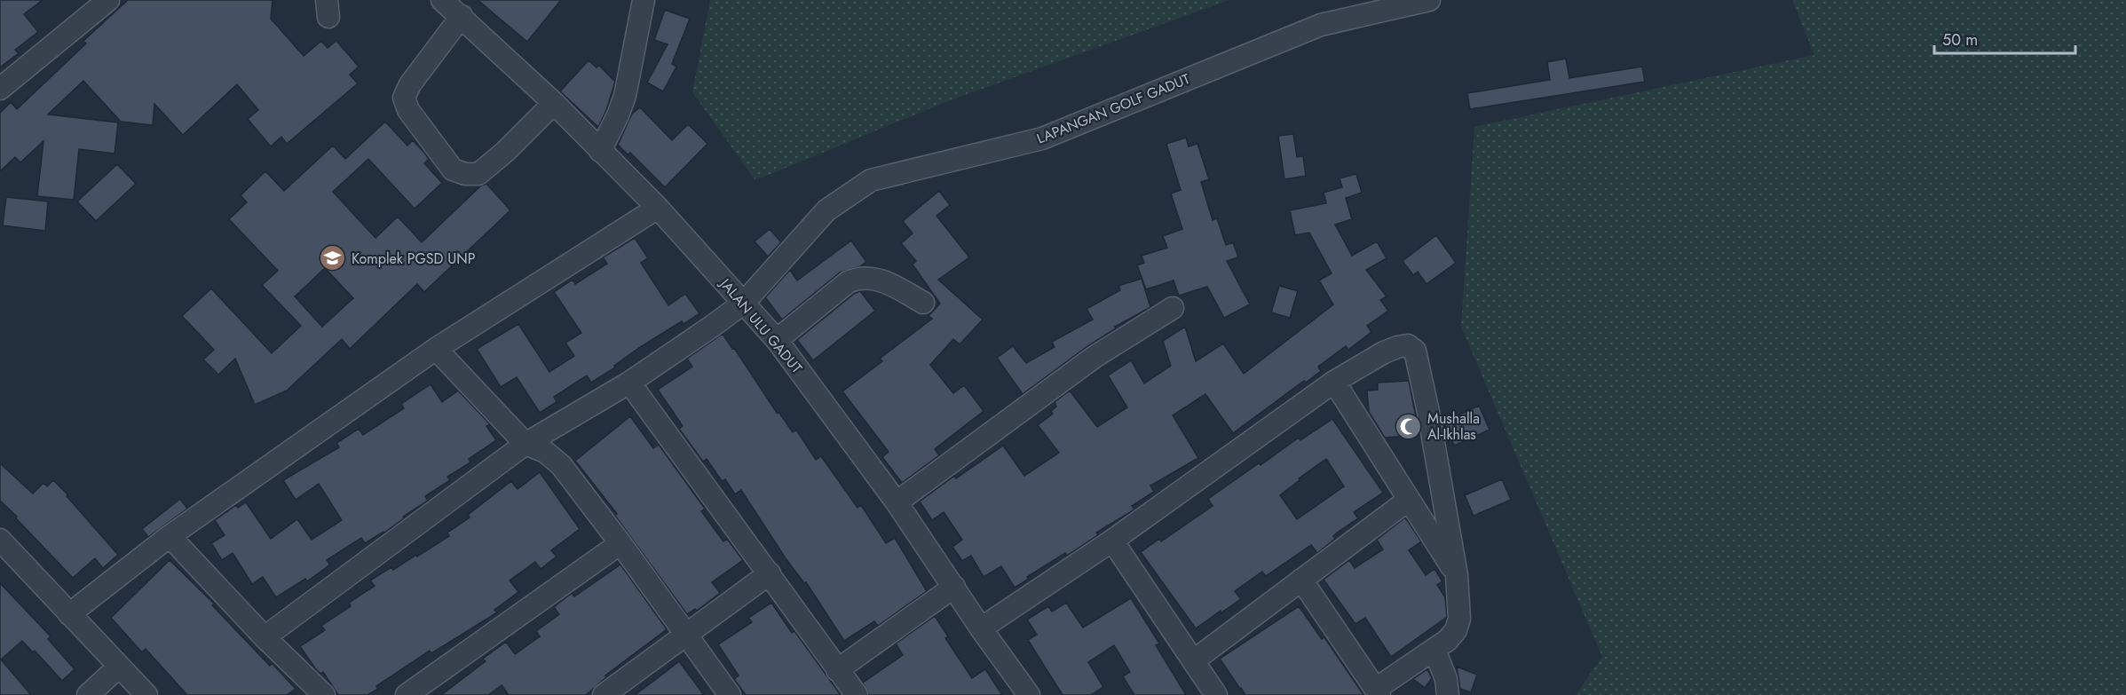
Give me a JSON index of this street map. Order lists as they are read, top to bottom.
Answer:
{
  "streets": {
    "street": ["LAPANGAN GOLF GADUT", "JALAN ULU GADUT"]
  },
  "crossings": [
    ["LAPANGAN GOLF GADUT", "JALAN ULU GADUT"]
  ],
  "places": {
    "school or university": ["Komplek PGSD UNP"],
    "mosque": ["Mushalla Al-Ikhlas"]
  },
  "scale_bar": "50 m"
}
